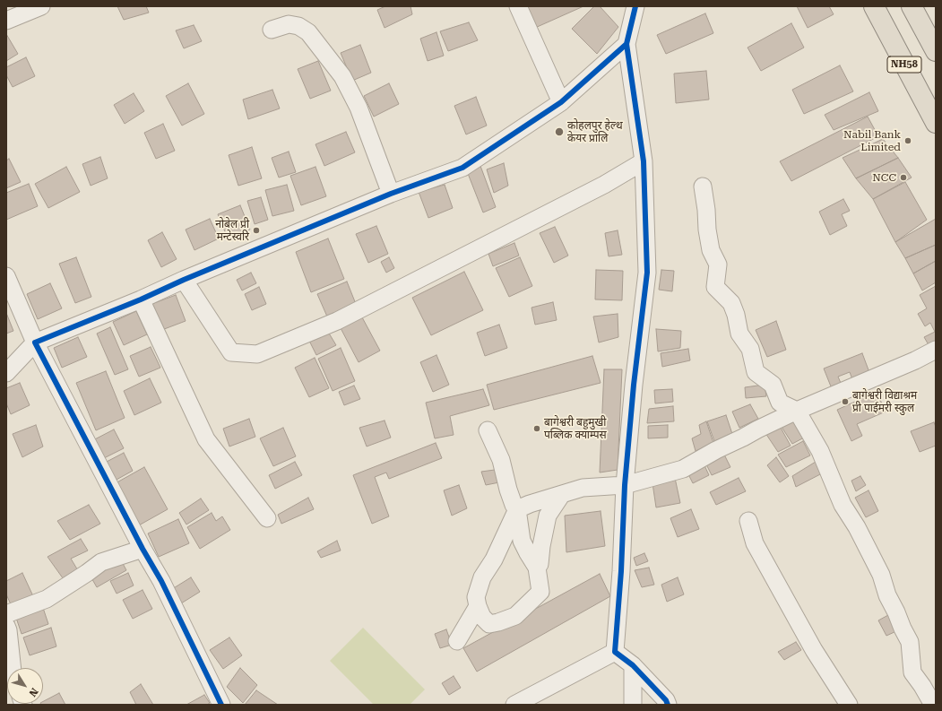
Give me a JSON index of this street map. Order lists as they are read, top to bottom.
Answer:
{
  "streets": {
    "highway": ["NH58"]
  },
  "places": [
    "कोहलपुर हेल्थ केयर प्रालि",
    "Nabil Bank Limited",
    "NCC",
    "नोबेल प्री मन्टेस्वरि",
    "बागेश्वरी विद्याश्रम प्री पाईमरी स्कुल",
    "बागेश्वरी बहुमुखी पब्लिक क्याम्पस"
  ],
  "north": "bottom right"
}
